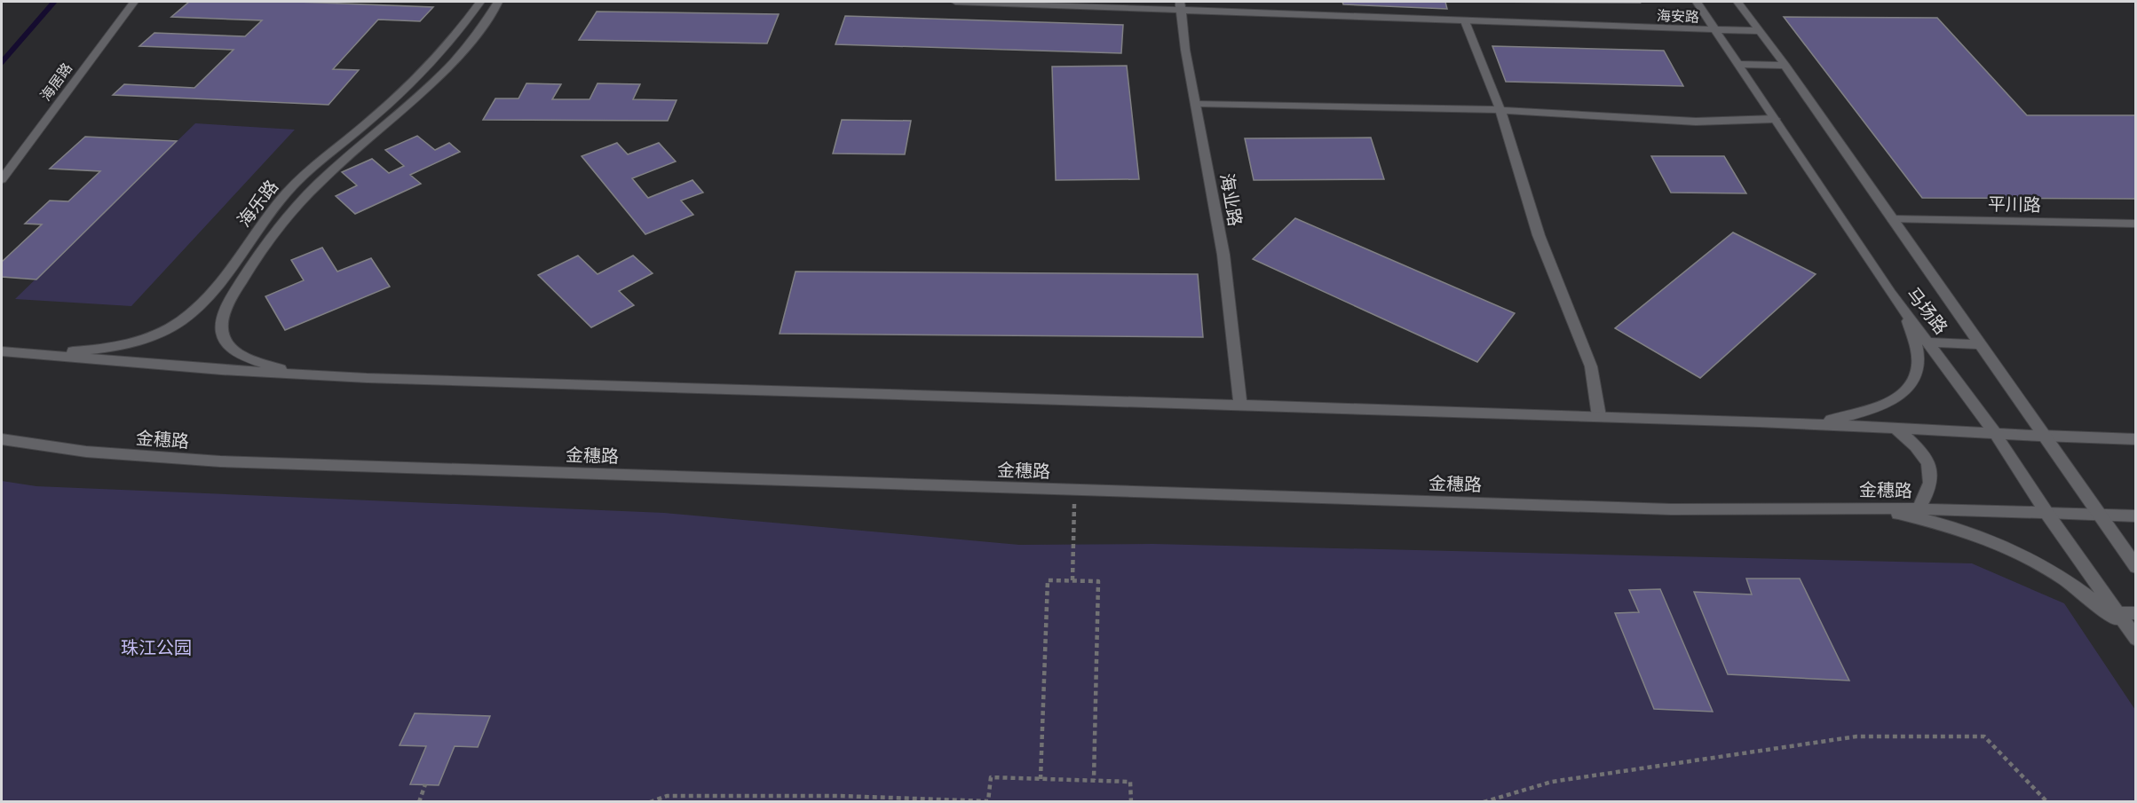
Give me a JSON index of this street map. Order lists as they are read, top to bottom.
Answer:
{
  "streets": {
    "main road": [
      "海安路",
      "海居路",
      "海业路",
      "海乐路",
      "平川路",
      "马场路",
      "金穗路"
    ]
  },
  "crossings": [
    ["海安路", "海业路"],
    ["海安路", "马场路"],
    ["平川路", "马场路"],
    ["马场路", "金穗路"]
  ],
  "parks": ["珠江公园"]
}
